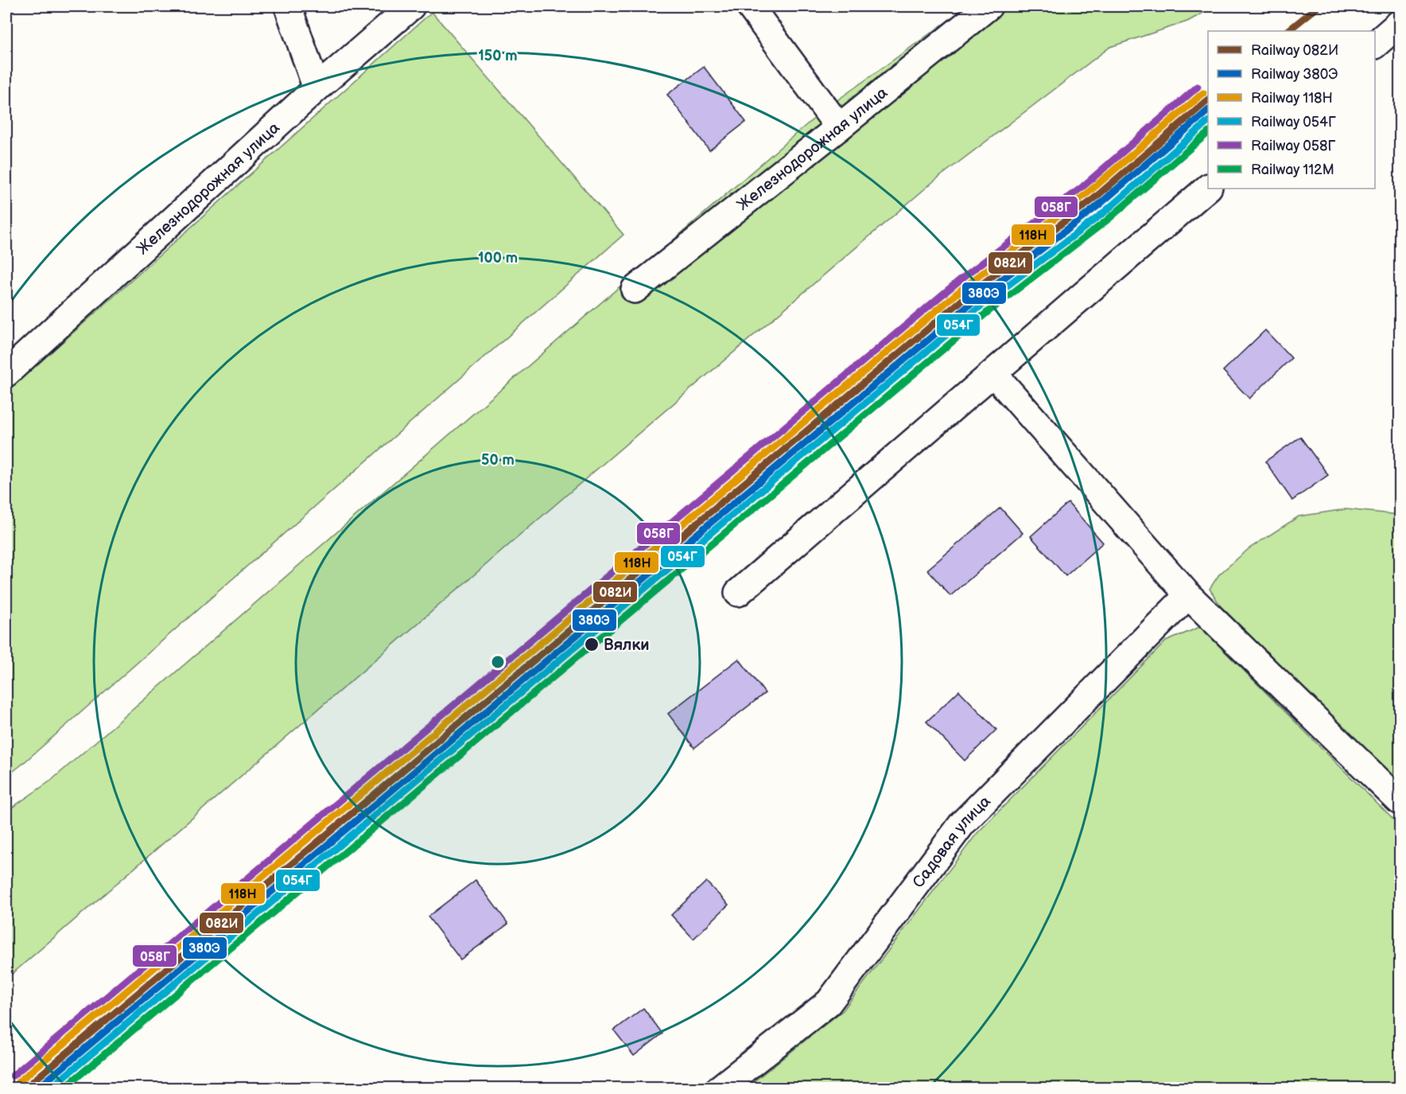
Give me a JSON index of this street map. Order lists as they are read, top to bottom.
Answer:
{
  "streets": {
    "street": ["Железнодорожная улица", "Садовая улица"]
  },
  "places": ["Вялки"],
  "lines": [
    "rail line 082И",
    "rail line 058Г",
    "rail line 118Н",
    "rail line 380Э",
    "rail line 054Г",
    "rail line 112М"
  ],
  "legend": [
    "Railway 082И",
    "Railway 380Э",
    "Railway 118Н",
    "Railway 054Г",
    "Railway 058Г",
    "Railway 112М"
  ],
  "rings": ["150 m", "100 m", "50 m"]
}
